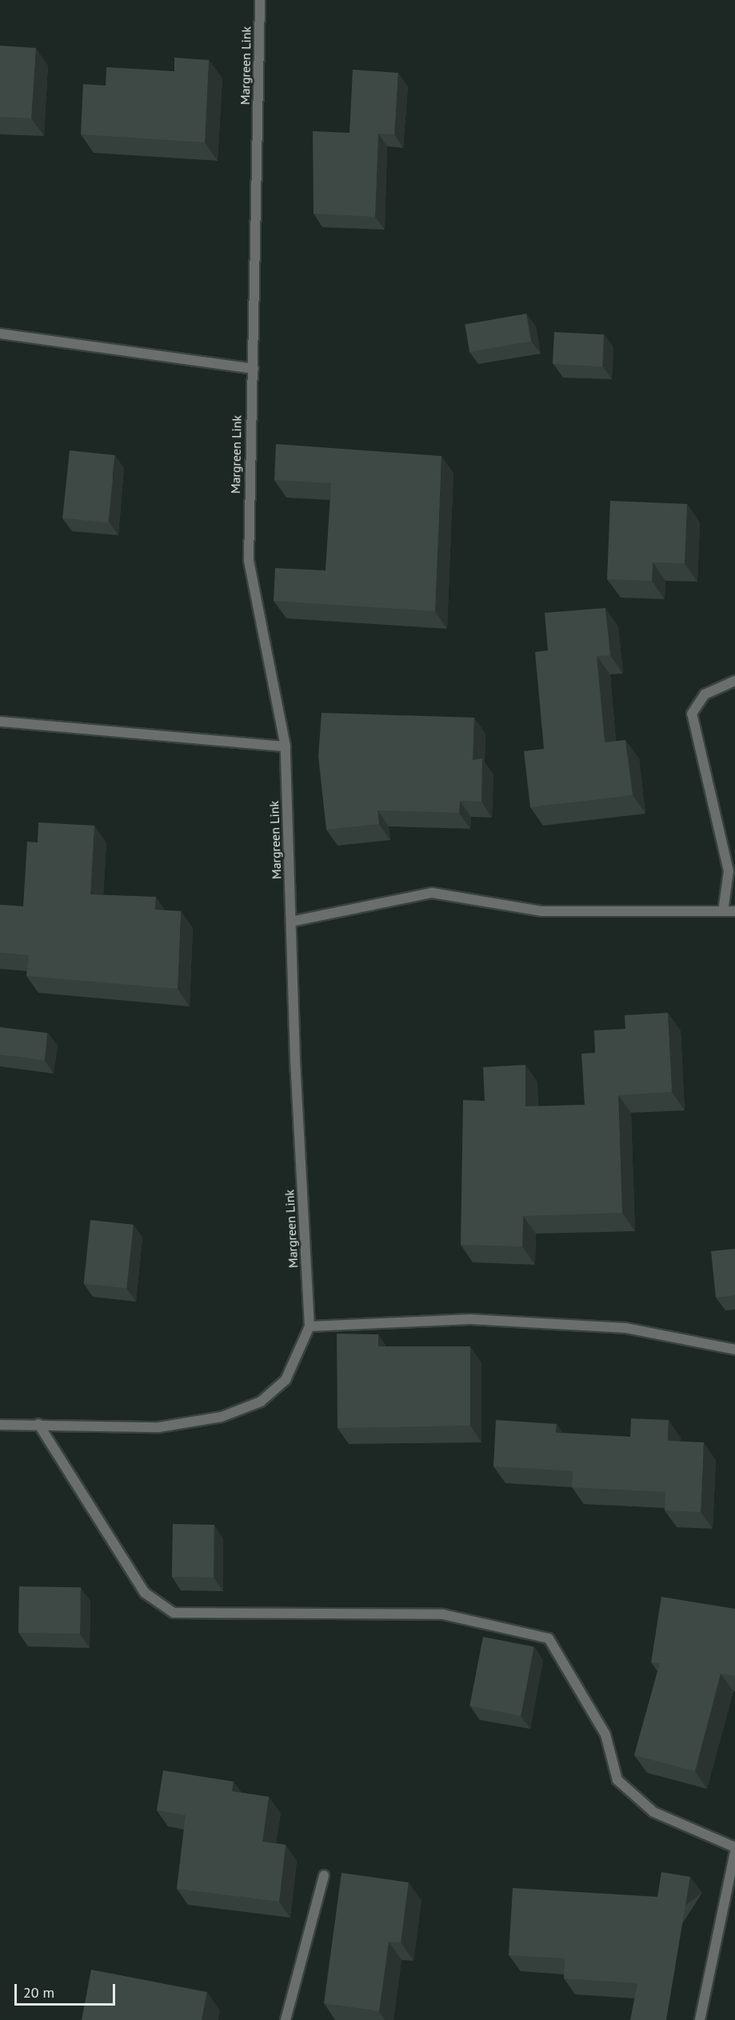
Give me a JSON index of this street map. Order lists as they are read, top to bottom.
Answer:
{
  "streets": {
    "street": ["Margreen Link"]
  },
  "scale_bar": "20 m"
}
